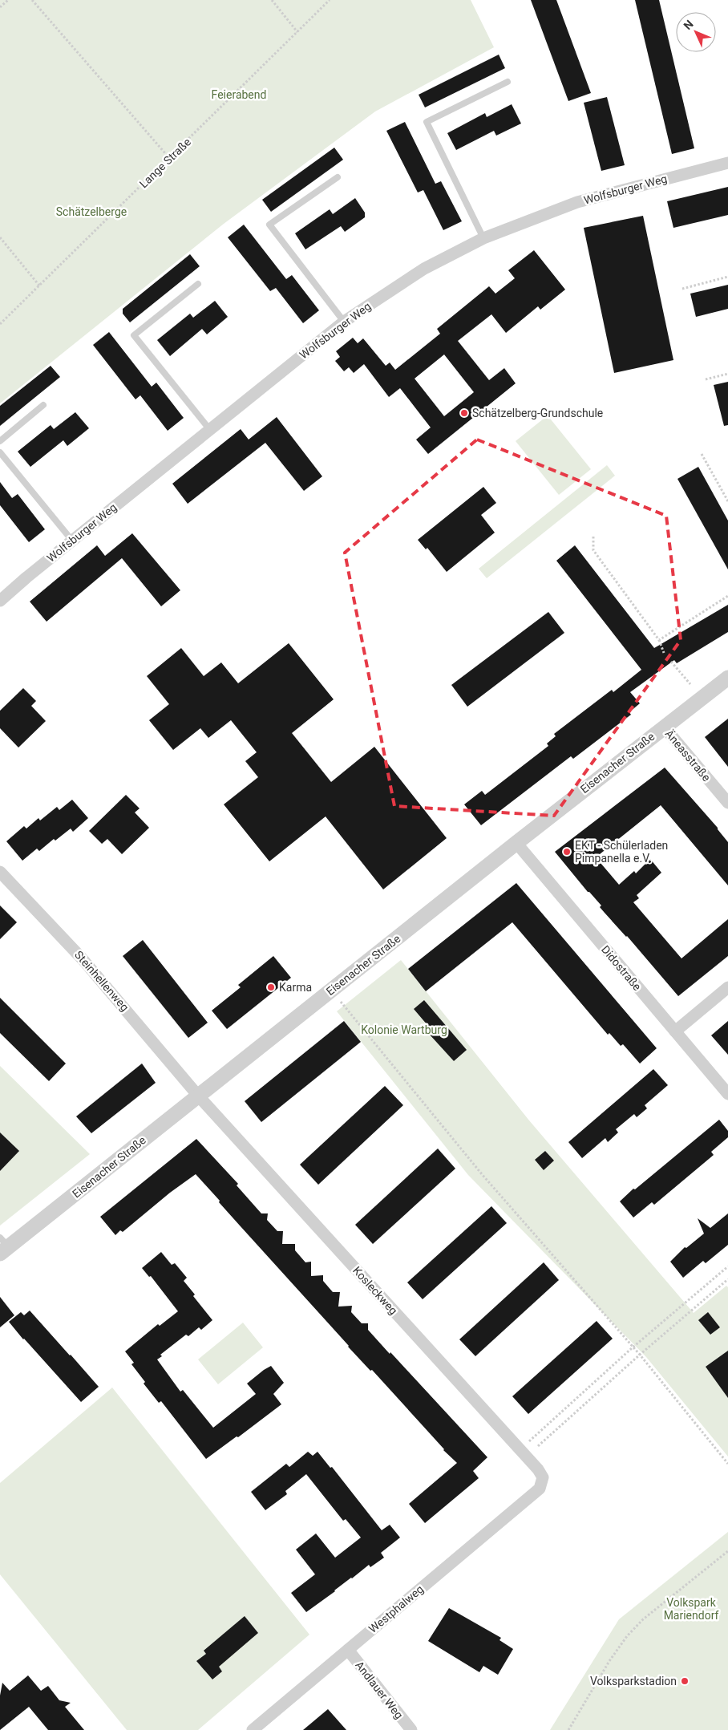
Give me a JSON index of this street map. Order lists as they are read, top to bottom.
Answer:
{
  "streets": {
    "street": [
      "Wolfsburger Weg",
      "Äneasstraße",
      "Eisenacher Straße",
      "Didostraße",
      "Steinhellenweg",
      "Kosleckweg",
      "Westphalweg",
      "Andlauer Weg"
    ],
    "path": ["Lange Straße"]
  },
  "crossings": [
    ["Äneasstraße", "Eisenacher Straße"],
    ["Eisenacher Straße", "Didostraße"],
    ["Eisenacher Straße", "Steinhellenweg"],
    ["Eisenacher Straße", "Kosleckweg"],
    ["Steinhellenweg", "Kosleckweg"],
    ["Kosleckweg", "Westphalweg"],
    ["Westphalweg", "Andlauer Weg"]
  ],
  "parks": [
    "Feierabend",
    "Schätzelberge",
    "Kolonie Wartburg",
    "Volkspark Mariendorf"
  ],
  "places": [
    "Schätzelberg-Grundschule",
    "EKT - Schülerladen Pimpanella e.V.",
    "Karma",
    "Volksparkstadion"
  ],
  "north": "top left"
}
